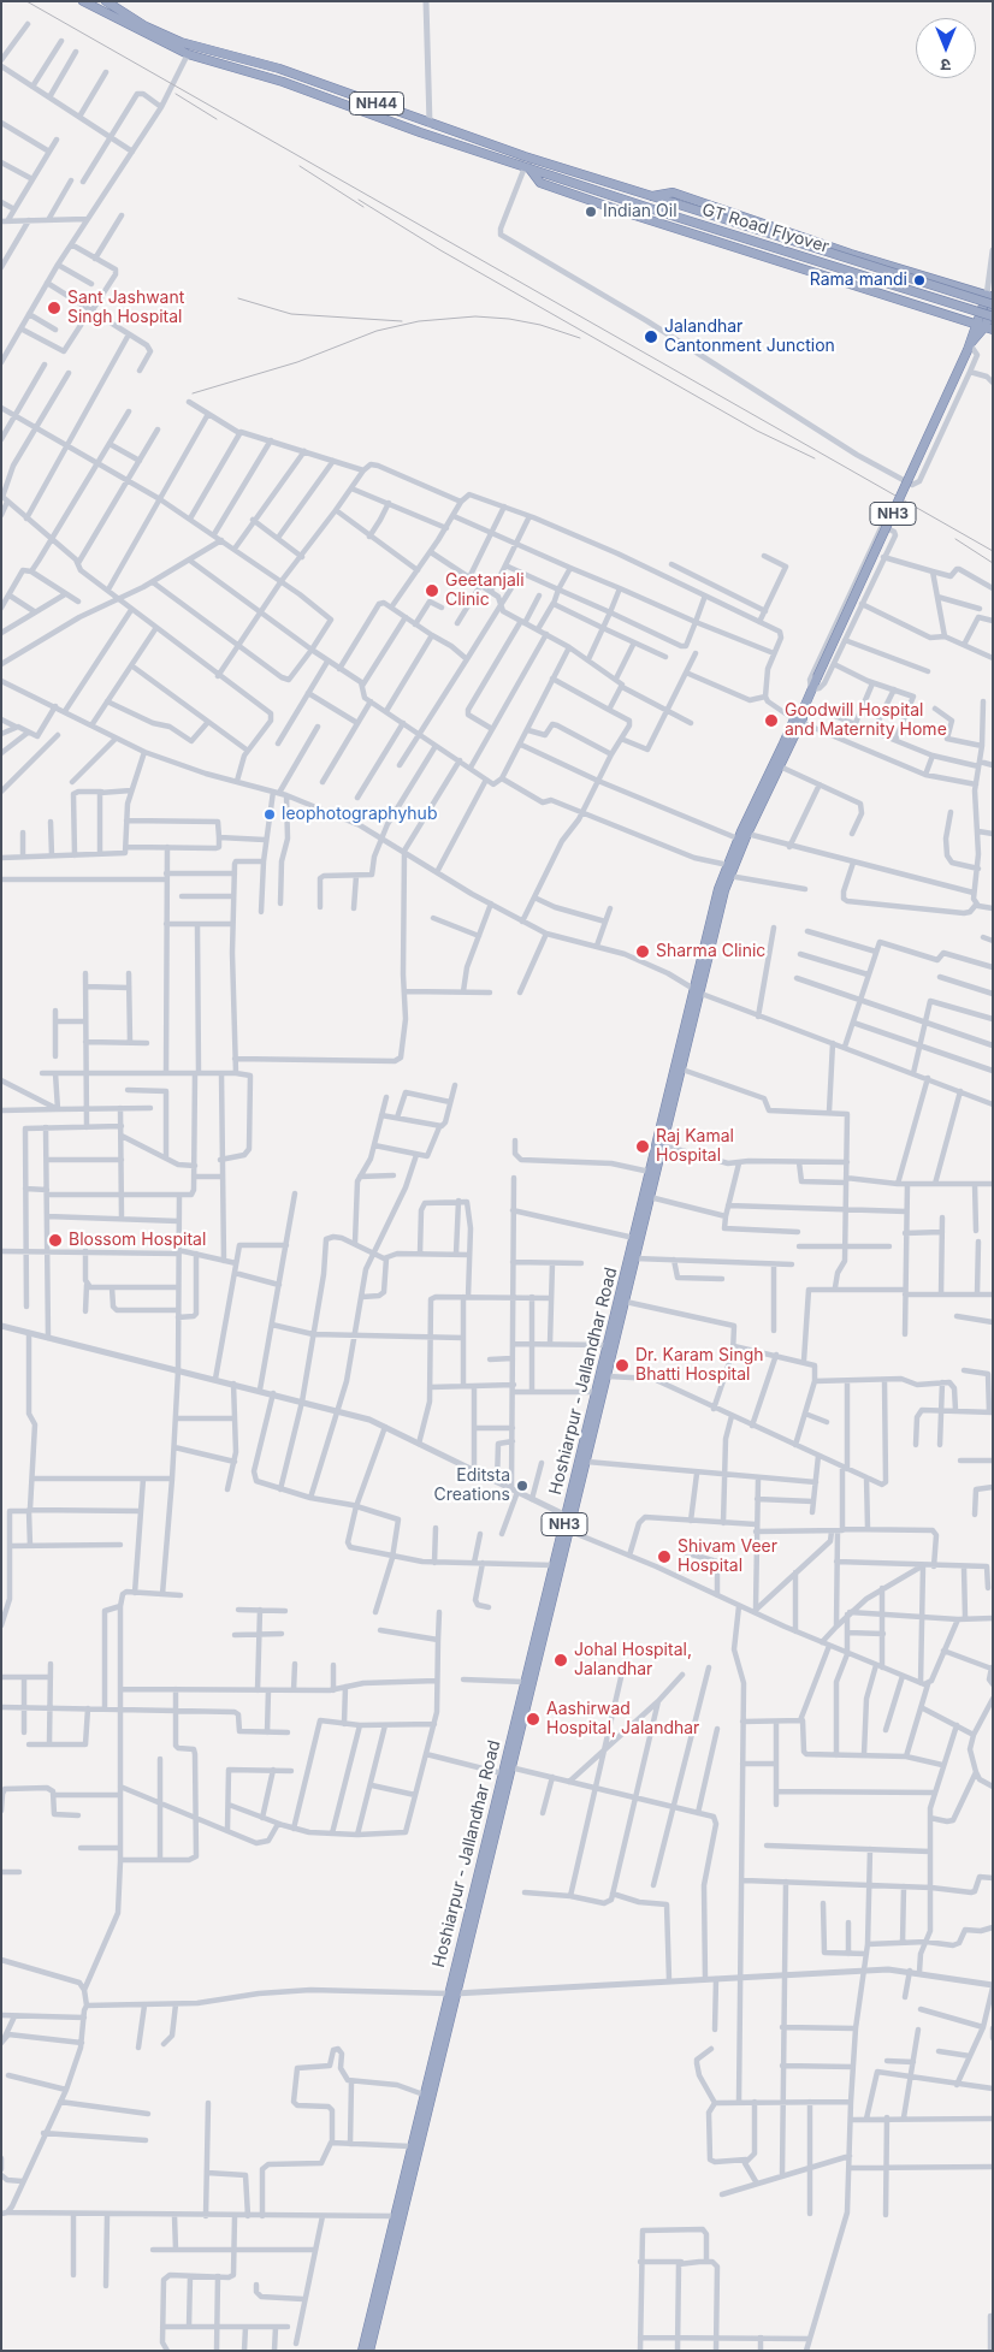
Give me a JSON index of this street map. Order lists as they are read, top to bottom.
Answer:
{
  "streets": {
    "highway": [
      "NH44",
      "GT Road Flyover",
      "NH3",
      "Hoshiarpur - Jallandhar Road"
    ]
  },
  "crossings": [
    ["NH44", "GT Road Flyover"],
    ["NH3", "Hoshiarpur - Jallandhar Road"]
  ],
  "places": [
    "Indian Oil",
    "Rama mandi",
    "Sant Jashwant Singh Hospital",
    "Jalandhar Cantonment Junction",
    "Geetanjali Clinic",
    "Goodwill Hospital and Maternity Home",
    "leophotographyhub",
    "Sharma Clinic",
    "Raj Kamal Hospital",
    "Blossom Hospital",
    "Dr. Karam Singh Bhatti Hospital",
    "Editsta Creations",
    "Shivam Veer Hospital",
    "Johal Hospital, Jalandhar",
    "Aashirwad Hospital, Jalandhar"
  ],
  "north": "bottom"
}
